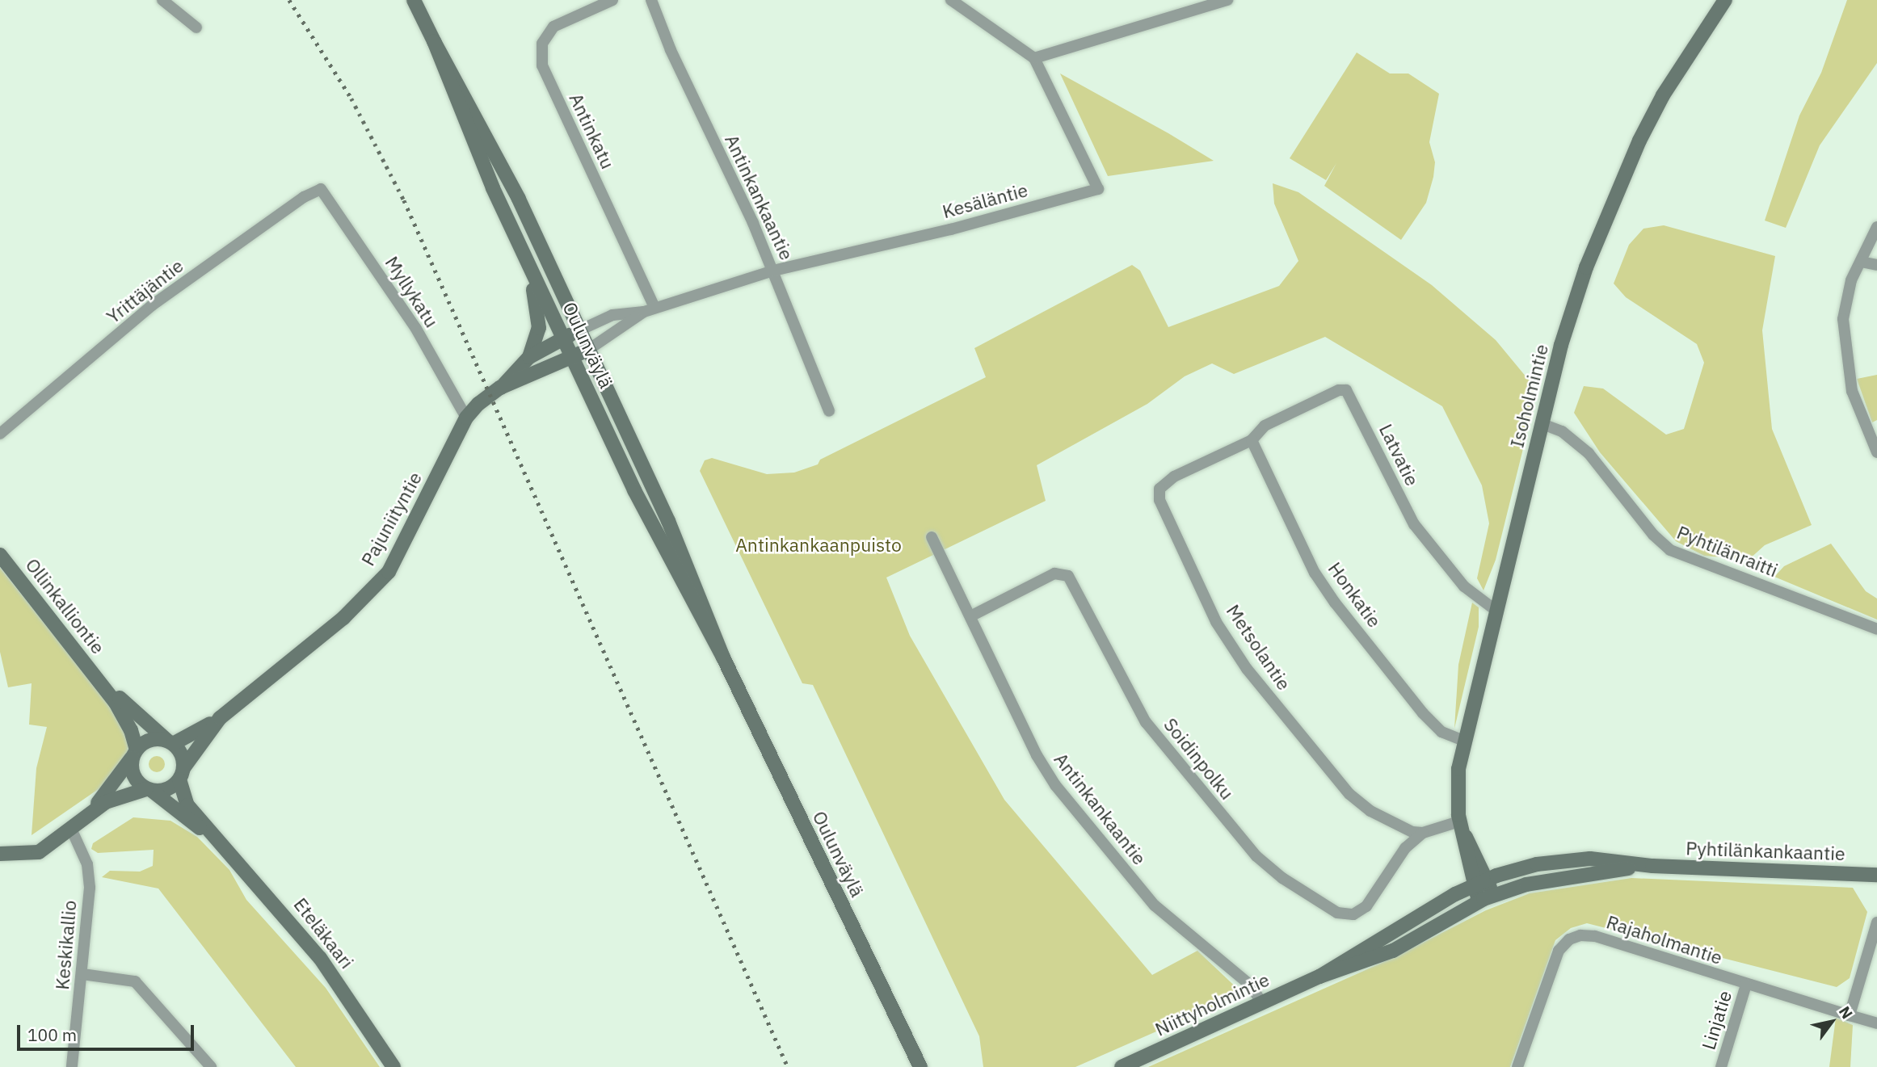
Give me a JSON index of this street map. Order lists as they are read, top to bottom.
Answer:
{
  "streets": {
    "street": [
      "Antinkatu",
      "Antinkankaantie",
      "Kesäläntie",
      "Yrittäjäntie",
      "Myllykatu",
      "Oulunväylä",
      "Isoholmintie",
      "Latvatie",
      "Pajuniityntie",
      "Pyhtilänraitti",
      "Honkatie",
      "Ollinkalliontie",
      "Metsolantie",
      "Soidinpolku",
      "Pyhtilänkankaantie",
      "Eteläkaari",
      "Rajaholmantie",
      "Keskikallio",
      "Niittyholmintie",
      "Linjatie"
    ]
  },
  "crossings": [
    ["Antinkatu", "Kesäläntie"],
    ["Antinkankaantie", "Kesäläntie"],
    ["Antinkankaantie", "Soidinpolku"],
    ["Antinkankaantie", "Niittyholmintie"],
    ["Kesäläntie", "Oulunväylä"],
    ["Kesäläntie", "Pajuniityntie"],
    ["Yrittäjäntie", "Myllykatu"],
    ["Myllykatu", "Pajuniityntie"],
    ["Oulunväylä", "Pajuniityntie"],
    ["Isoholmintie", "Latvatie"],
    ["Isoholmintie", "Pyhtilänraitti"],
    ["Isoholmintie", "Honkatie"],
    ["Isoholmintie", "Pyhtilänkankaantie"],
    ["Isoholmintie", "Niittyholmintie"],
    ["Latvatie", "Honkatie"],
    ["Latvatie", "Metsolantie"],
    ["Pajuniityntie", "Ollinkalliontie"],
    ["Pajuniityntie", "Eteläkaari"],
    ["Honkatie", "Metsolantie"],
    ["Ollinkalliontie", "Eteläkaari"],
    ["Metsolantie", "Soidinpolku"],
    ["Pyhtilänkankaantie", "Niittyholmintie"],
    ["Rajaholmantie", "Linjatie"]
  ],
  "parks": ["Antinkankaanpuisto"],
  "scale_bar": "100 m",
  "north": "top right"
}
